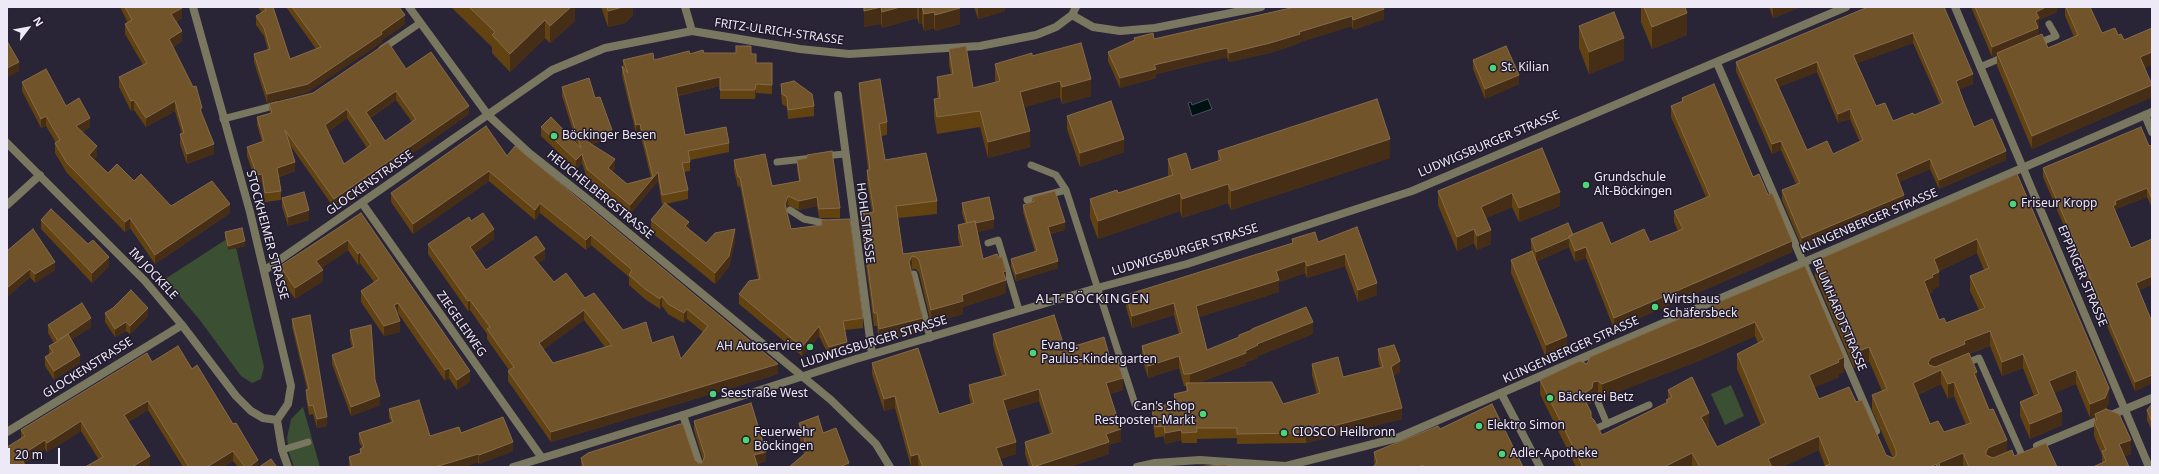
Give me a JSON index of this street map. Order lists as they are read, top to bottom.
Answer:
{
  "streets": {
    "street": [
      "FRITZ-ULRICH-STRASSE",
      "LUDWIGSBURGER STRASSE",
      "GLOCKENSTRASSE",
      "HEUCHELBERGSTRASSE",
      "KLINGENBERGER STRASSE",
      "HOHLSTRASSE",
      "STOCKHEIMER STRASSE",
      "IM JOCKELE",
      "EPPINGER STRASSE",
      "BLUMHARDTSTRASSE",
      "ZIEGELEIWEG"
    ]
  },
  "crossings": [
    ["FRITZ-ULRICH-STRASSE", "GLOCKENSTRASSE"],
    ["FRITZ-ULRICH-STRASSE", "HEUCHELBERGSTRASSE"],
    ["LUDWIGSBURGER STRASSE", "HEUCHELBERGSTRASSE"],
    ["LUDWIGSBURGER STRASSE", "HOHLSTRASSE"],
    ["LUDWIGSBURGER STRASSE", "BLUMHARDTSTRASSE"],
    ["LUDWIGSBURGER STRASSE", "ZIEGELEIWEG"],
    ["GLOCKENSTRASSE", "HEUCHELBERGSTRASSE"],
    ["GLOCKENSTRASSE", "STOCKHEIMER STRASSE"],
    ["GLOCKENSTRASSE", "IM JOCKELE"],
    ["GLOCKENSTRASSE", "ZIEGELEIWEG"],
    ["KLINGENBERGER STRASSE", "EPPINGER STRASSE"],
    ["KLINGENBERGER STRASSE", "BLUMHARDTSTRASSE"],
    ["STOCKHEIMER STRASSE", "IM JOCKELE"]
  ],
  "districts": ["ALT-BÖCKINGEN"],
  "places": [
    "St. Kilian",
    "Böckinger Besen",
    "Grundschule Alt-Böckingen",
    "Friseur Kropp",
    "Wirtshaus Schäfersbeck",
    "AH Autoservice",
    "Evang. Paulus-Kindergarten",
    "Seestraße West",
    "Bäckerei Betz",
    "Can's Shop Restposten-Markt",
    "Elektro Simon",
    "CIOSCO Heilbronn",
    "Feuerwehr Böckingen",
    "Adler-Apotheke"
  ],
  "scale_bar": "20 m",
  "north": "top right"
}
